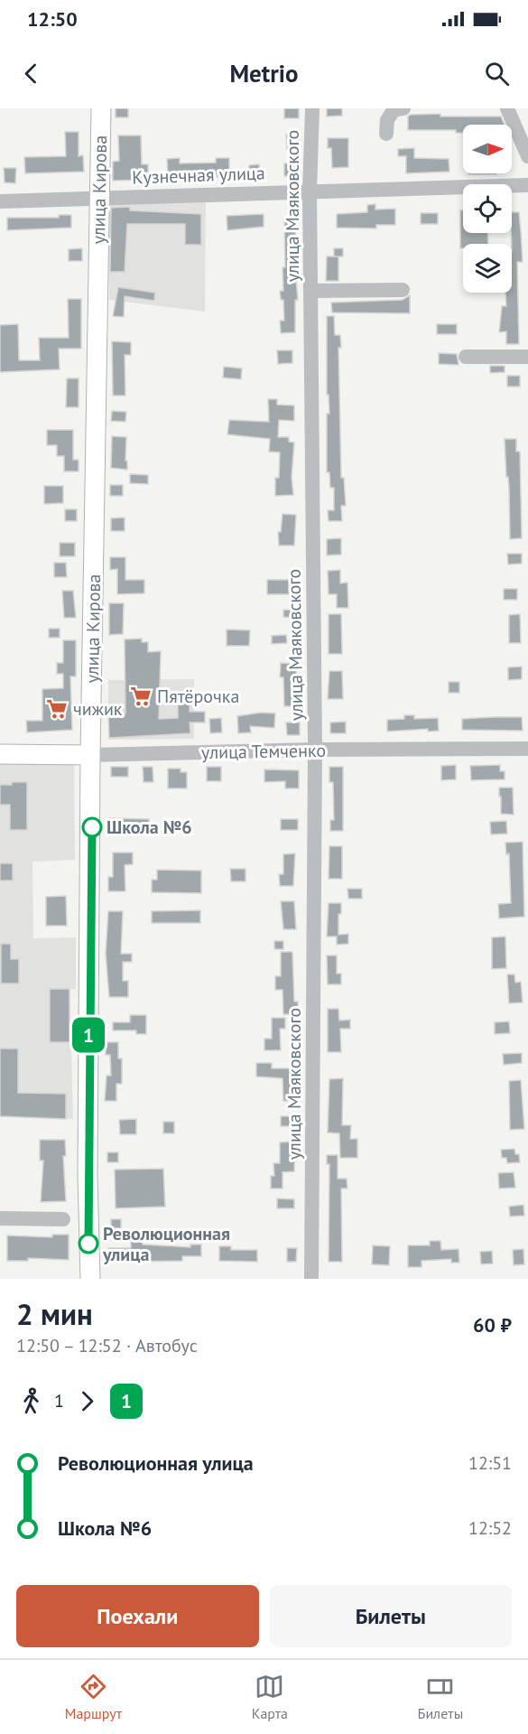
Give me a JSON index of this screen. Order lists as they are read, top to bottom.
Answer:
{
  "streets": {
    "main road": ["улица Кирова", "улица Темченко"],
    "street": ["Кузнечная улица", "улица Маяковского"]
  },
  "crossings": [
    ["Кузнечная улица", "улица Кирова"],
    ["Кузнечная улица", "улица Маяковского"],
    ["улица Кирова", "улица Темченко"],
    ["улица Маяковского", "улица Темченко"]
  ],
  "places": {
    "supermarket": ["Пятёрочка", "чижик"],
    "other": ["Школа №6", "Революционная улица"]
  },
  "lines": ["bus line 1"],
  "north": "right",
  "page": {
    "status": "12:50",
    "header": "Metrio",
    "on_map": "1",
    "heading": ["2 мин", "12:50 – 12:52 · Автобус", "60 ₽"],
    "legs": ["1", "1"],
    "list": [
      {
        "name": "Революционная улица",
        "value": "12:51"
      },
      {
        "name": "Школа №6",
        "value": "12:52"
      }
    ],
    "buttons": ["Поехали", "Билеты"],
    "tabs": ["Маршрут", "Карта", "Билеты"]
  }
}
